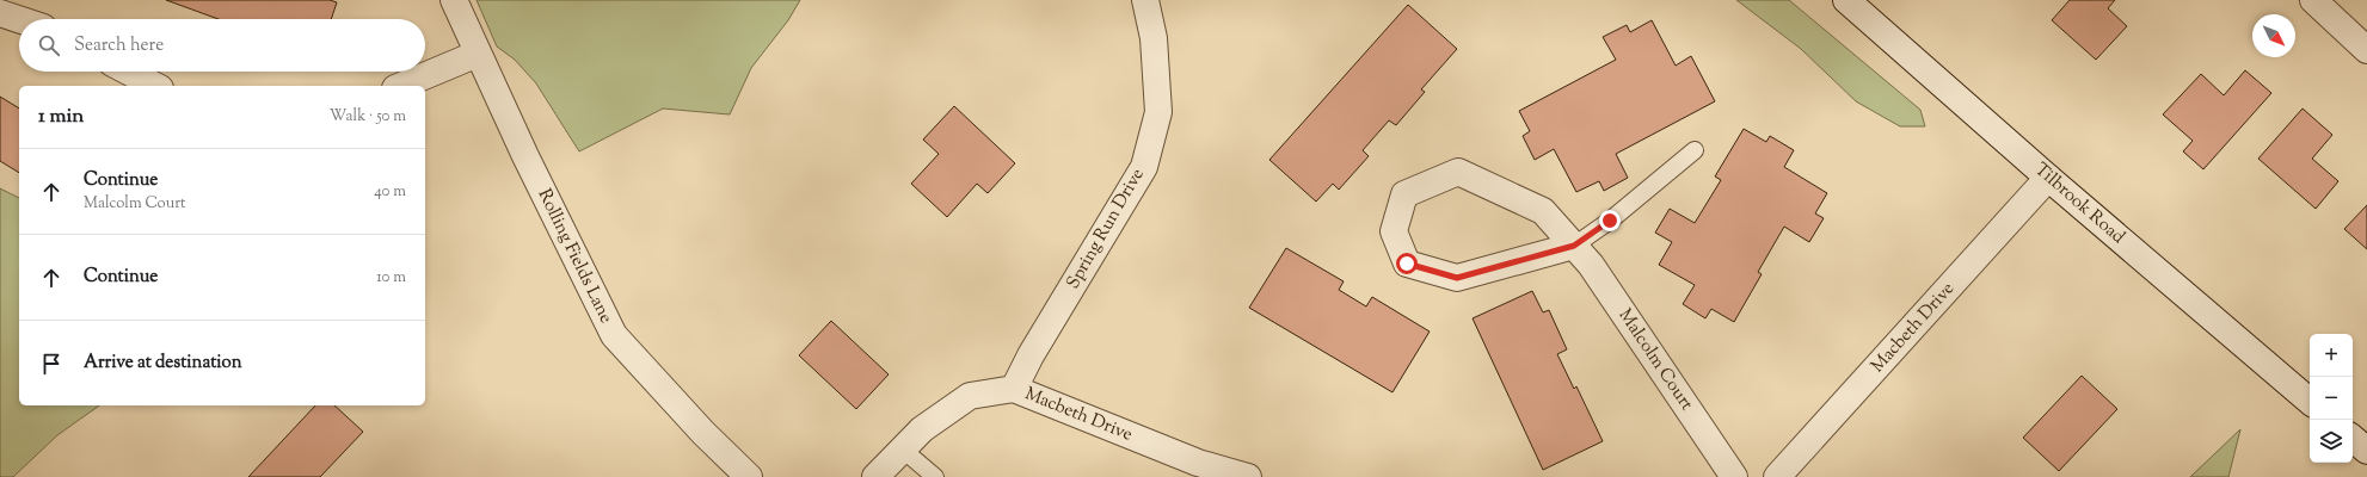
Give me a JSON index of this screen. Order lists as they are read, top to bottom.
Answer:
{
  "streets": {
    "street": [
      "Tilbrook Road",
      "Spring Run Drive",
      "Rolling Fields Lane",
      "Macbeth Drive",
      "Malcolm Court"
    ]
  },
  "crossings": [
    ["Tilbrook Road", "Macbeth Drive"],
    ["Spring Run Drive", "Macbeth Drive"]
  ],
  "north": "bottom right",
  "page": {
    "search": "Search here",
    "heading": ["1 min", "Walk · 50 m"],
    "list": [
      ["Continue", "Malcolm Court", "40 m"],
      ["Continue", "10 m"],
      "Arrive at destination"
    ],
    "map_buttons": ["+", "−"]
  }
}
